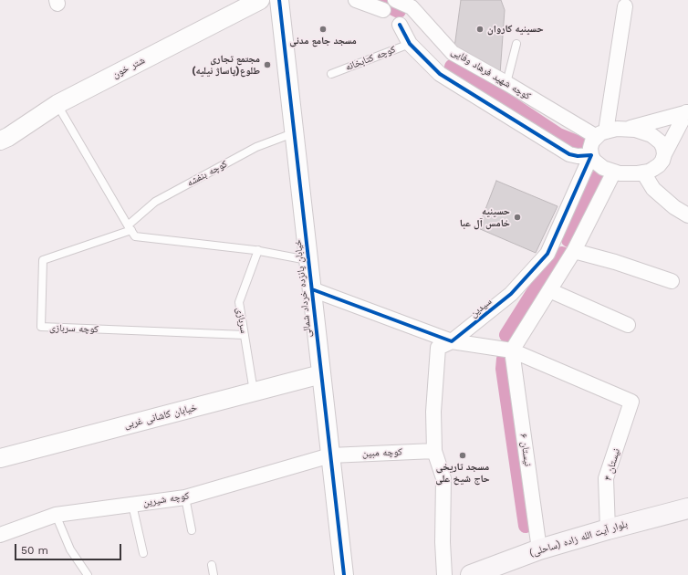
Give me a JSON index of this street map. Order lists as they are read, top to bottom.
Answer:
{
  "streets": {
    "main road": ["بلوار آیت الله زاده (ساحلی)"],
    "street": [
      "شتر خون",
      "کوچه شهید فرهاد وفایی",
      "خیابان پانزده خرداد شمالی",
      "سیدین",
      "خیابان کاشانی غربی",
      "نیستان ۶",
      "کوچه مبین",
      "نیستان ۴",
      "کوچه شیرین"
    ],
    "lane": [
      "کوچه کتابخانه",
      "کوچه بنفشه",
      "سربازی",
      "کوچه سربازی"
    ]
  },
  "crossings": [
    ["کوچه شهید فرهاد وفایی", "سیدین"],
    ["کوچه بنفشه", "خیابان پانزده خرداد شمالی"],
    ["کوچه بنفشه", "کوچه سربازی"],
    ["خیابان پانزده خرداد شمالی", "خیابان کاشانی غربی"],
    ["خیابان پانزده خرداد شمالی", "کوچه مبین"],
    ["خیابان پانزده خرداد شمالی", "کوچه شیرین"],
    ["سیدین", "کوچه مبین"],
    ["سربازی", "کوچه سربازی"],
    ["سربازی", "خیابان کاشانی غربی"],
    ["نیستان ۶", "نیستان ۴"],
    ["نیستان ۶", "بلوار آیت الله زاده (ساحلی)"],
    ["کوچه مبین", "کوچه شیرین"],
    ["نیستان ۴", "بلوار آیت الله زاده (ساحلی)"]
  ],
  "places": [
    "مسجد جامع مدنی",
    "حسینیه کاروان",
    "مجتمع تجاری طلوع(پاساژ نیلیه)",
    "حسینیه خامس آل عبا",
    "مسجد تاریخی حاج شیخ علی"
  ],
  "scale_bar": "50 m"
}
